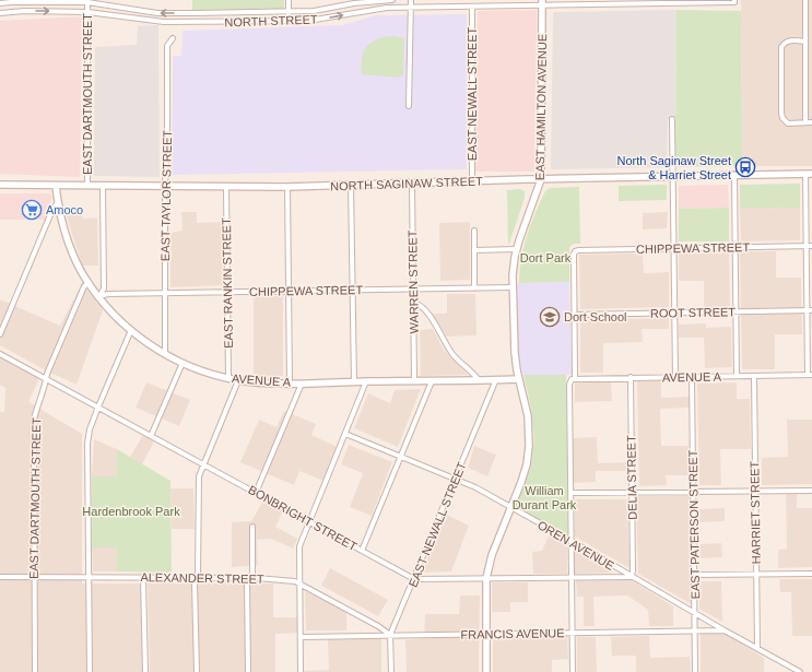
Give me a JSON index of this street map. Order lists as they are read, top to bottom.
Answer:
{
  "streets": {
    "street": [
      "NORTH STREET",
      "EAST DARTMOUTH STREET",
      "EAST NEWALL STREET",
      "EAST HAMILTON AVENUE",
      "NORTH SAGINAW STREET",
      "EAST TAYLOR STREET",
      "CHIPPEWA STREET",
      "WARREN STREET",
      "EAST RANKIN STREET",
      "ROOT STREET",
      "AVENUE A",
      "DELIA STREET",
      "HARRIET STREET",
      "BONBRIGHT STREET",
      "EAST PATERSON STREET",
      "OREN AVENUE",
      "ALEXANDER STREET",
      "FRANCIS AVENUE"
    ]
  },
  "crossings": [
    ["NORTH STREET", "EAST DARTMOUTH STREET"],
    ["NORTH STREET", "EAST NEWALL STREET"],
    ["NORTH STREET", "EAST HAMILTON AVENUE"],
    ["EAST DARTMOUTH STREET", "NORTH SAGINAW STREET"],
    ["EAST DARTMOUTH STREET", "CHIPPEWA STREET"],
    ["EAST DARTMOUTH STREET", "AVENUE A"],
    ["EAST DARTMOUTH STREET", "BONBRIGHT STREET"],
    ["EAST DARTMOUTH STREET", "ALEXANDER STREET"],
    ["EAST NEWALL STREET", "NORTH SAGINAW STREET"],
    ["EAST NEWALL STREET", "AVENUE A"],
    ["EAST NEWALL STREET", "BONBRIGHT STREET"],
    ["EAST NEWALL STREET", "OREN AVENUE"],
    ["EAST NEWALL STREET", "ALEXANDER STREET"],
    ["EAST NEWALL STREET", "FRANCIS AVENUE"],
    ["EAST HAMILTON AVENUE", "NORTH SAGINAW STREET"],
    ["EAST HAMILTON AVENUE", "CHIPPEWA STREET"],
    ["EAST HAMILTON AVENUE", "AVENUE A"],
    ["EAST HAMILTON AVENUE", "BONBRIGHT STREET"],
    ["EAST HAMILTON AVENUE", "OREN AVENUE"],
    ["EAST HAMILTON AVENUE", "FRANCIS AVENUE"],
    ["NORTH SAGINAW STREET", "EAST TAYLOR STREET"],
    ["NORTH SAGINAW STREET", "WARREN STREET"],
    ["NORTH SAGINAW STREET", "EAST RANKIN STREET"],
    ["NORTH SAGINAW STREET", "AVENUE A"],
    ["EAST TAYLOR STREET", "CHIPPEWA STREET"],
    ["EAST TAYLOR STREET", "AVENUE A"],
    ["CHIPPEWA STREET", "WARREN STREET"],
    ["CHIPPEWA STREET", "EAST RANKIN STREET"],
    ["CHIPPEWA STREET", "ROOT STREET"],
    ["CHIPPEWA STREET", "AVENUE A"],
    ["WARREN STREET", "AVENUE A"],
    ["EAST RANKIN STREET", "AVENUE A"],
    ["AVENUE A", "DELIA STREET"],
    ["AVENUE A", "HARRIET STREET"],
    ["AVENUE A", "EAST PATERSON STREET"],
    ["DELIA STREET", "BONBRIGHT STREET"],
    ["DELIA STREET", "OREN AVENUE"],
    ["HARRIET STREET", "OREN AVENUE"],
    ["BONBRIGHT STREET", "OREN AVENUE"],
    ["EAST PATERSON STREET", "OREN AVENUE"],
    ["EAST PATERSON STREET", "FRANCIS AVENUE"],
    ["OREN AVENUE", "FRANCIS AVENUE"],
    ["ALEXANDER STREET", "FRANCIS AVENUE"]
  ],
  "parks": ["Dort Park", "William Durant Park", "Hardenbrook Park"],
  "places": {
    "bus stop": ["North Saginaw Street & Harriet Street"],
    "supermarket": ["Amoco"],
    "school or university": ["Dort School"]
  }
}
